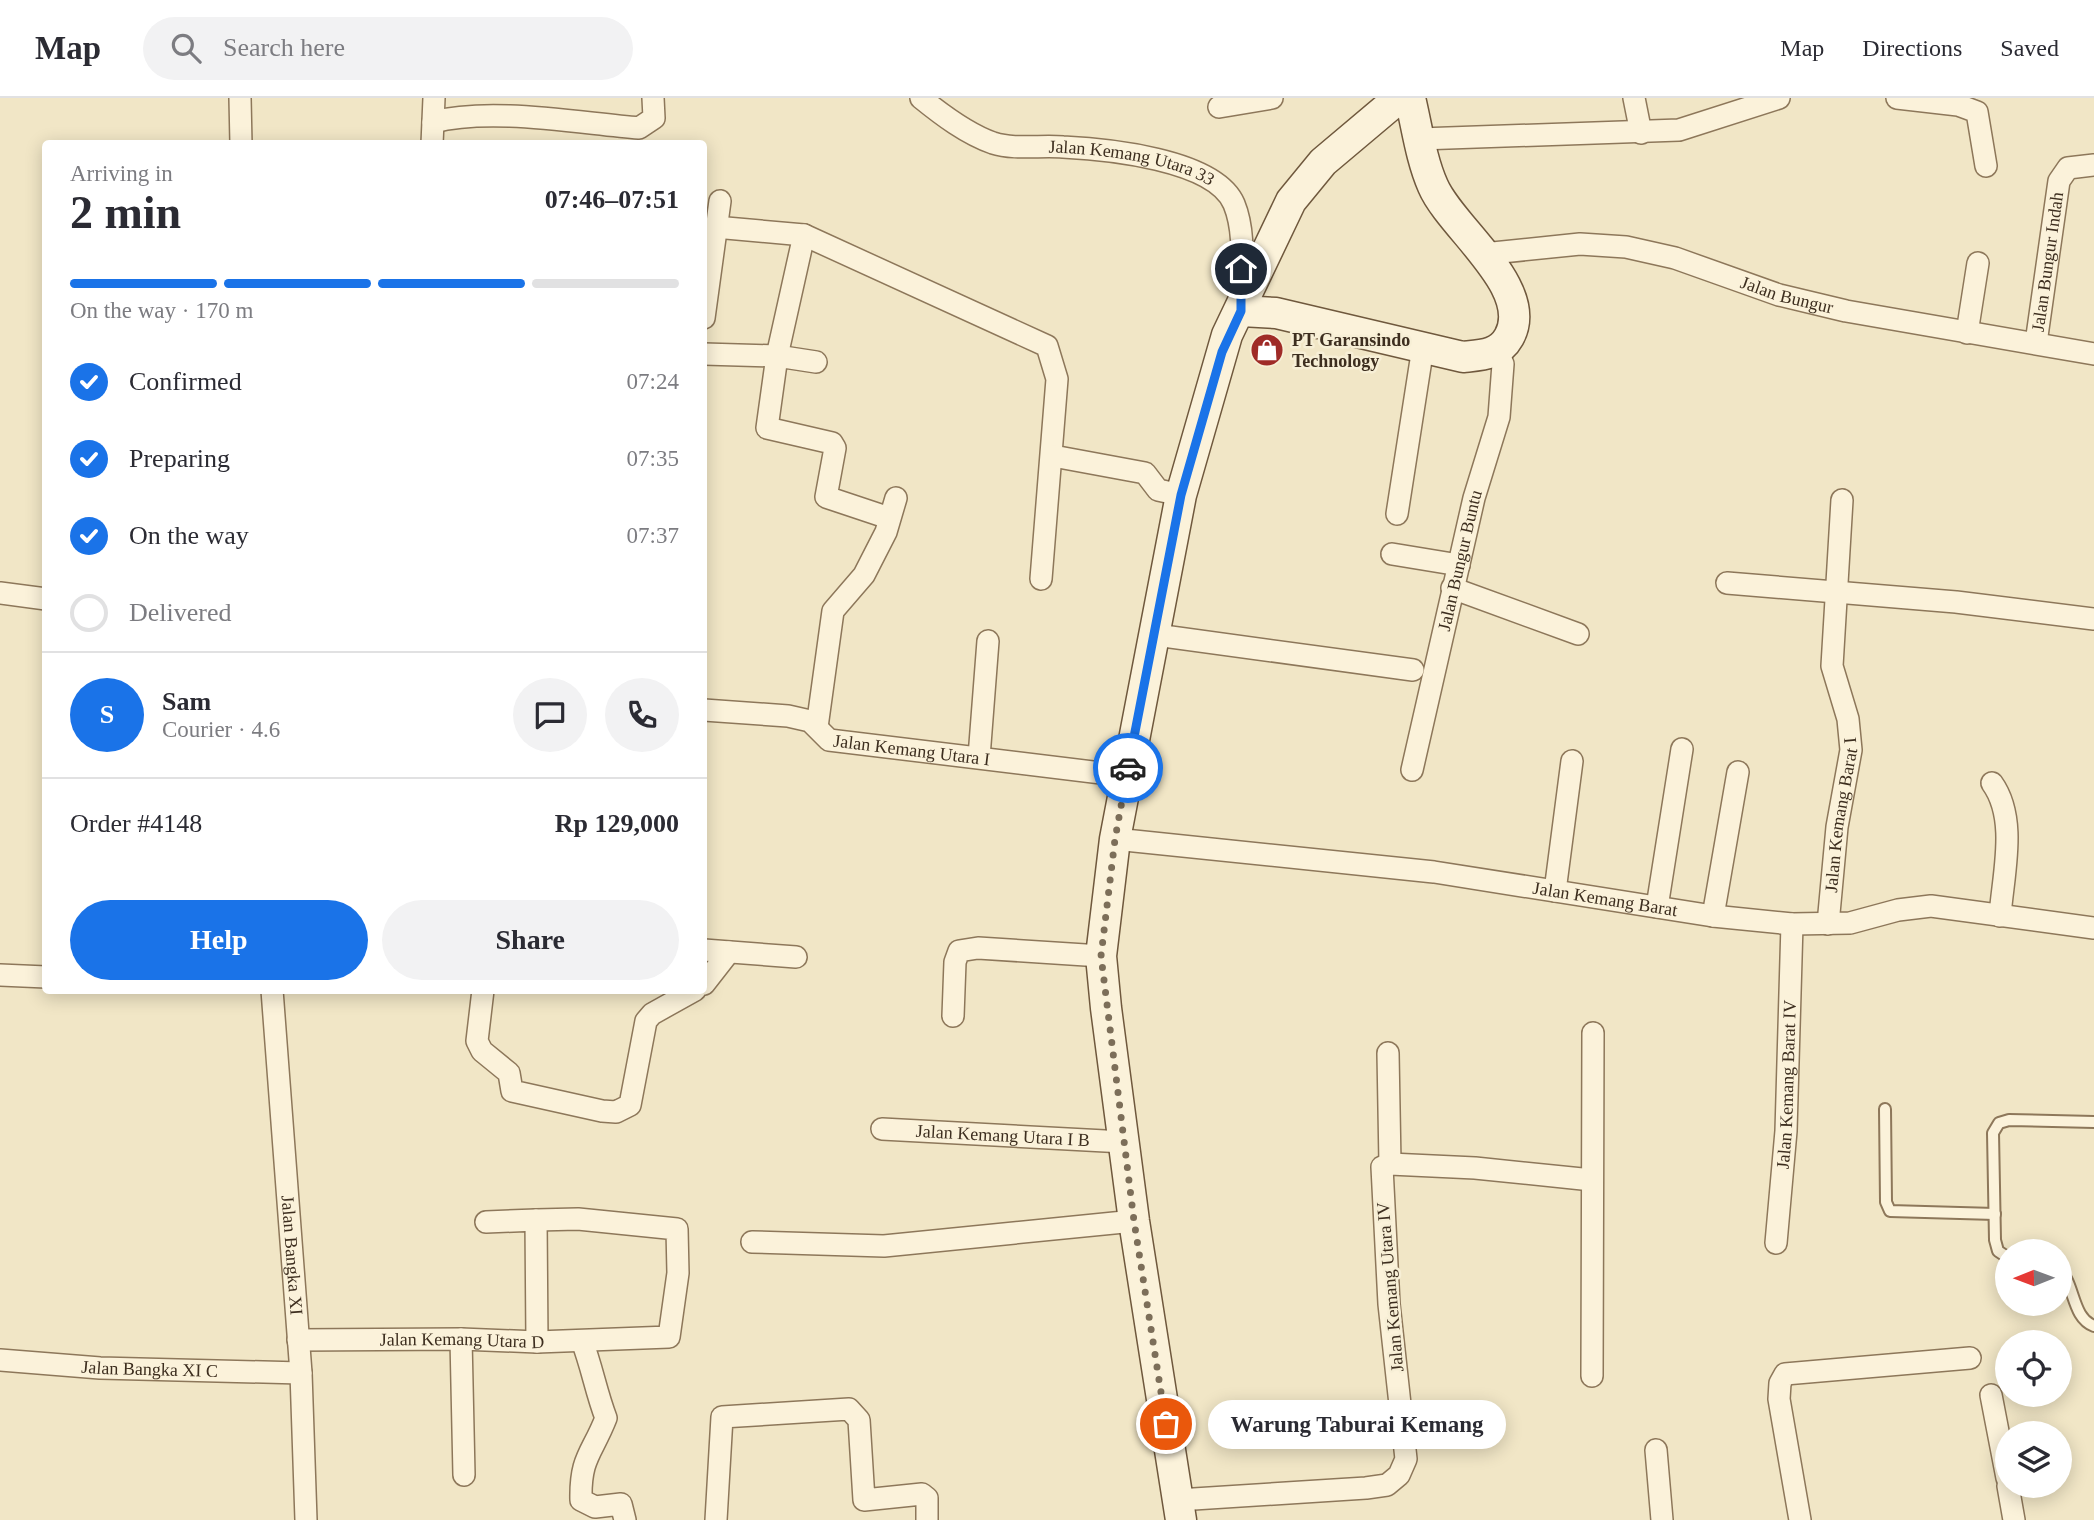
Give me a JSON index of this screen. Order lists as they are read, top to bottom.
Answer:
{
  "streets": {
    "street": [
      "Jalan Kemang Utara 33",
      "Jalan Bungur Indah",
      "Jalan Bungur",
      "Jalan Bungur Buntu",
      "Jalan Kemang Utara I",
      "Jalan Kemang Barat I",
      "Jalan Kemang Barat",
      "Jalan Kemang Barat IV",
      "Jalan Kemang Utara I B",
      "Jalan Bangka XI",
      "Jalan Kemang Utara IV",
      "Jalan Kemang Utara D",
      "Jalan Bangka XI C"
    ]
  },
  "crossings": [
    ["Jalan Bungur Indah", "Jalan Bungur"],
    ["Jalan Kemang Barat I", "Jalan Kemang Barat"],
    ["Jalan Kemang Barat", "Jalan Kemang Barat IV"],
    ["Jalan Bangka XI", "Jalan Kemang Utara D"],
    ["Jalan Bangka XI", "Jalan Bangka XI C"]
  ],
  "places": {
    "shop": ["PT Garansindo Technology"],
    "other": ["Warung Taburai Kemang"]
  },
  "north": "left",
  "page": {
    "header": "Map",
    "search": "Search here",
    "nav": ["Map", "Directions", "Saved"],
    "heading": ["2 min", "Arriving in", "07:46–07:51"],
    "panel": [
      "Sam",
      "Courier · 4.6",
      "Order #4148",
      "Rp 129,000"
    ],
    "bar": "On the way · 170 m",
    "list": [
      ["Confirmed", "07:24"],
      ["Preparing", "07:35"],
      ["On the way", "07:37"],
      "Delivered"
    ],
    "round": "S",
    "buttons": ["Help", "Share"],
    "bubble": "Warung Taburai Kemang"
  }
}
